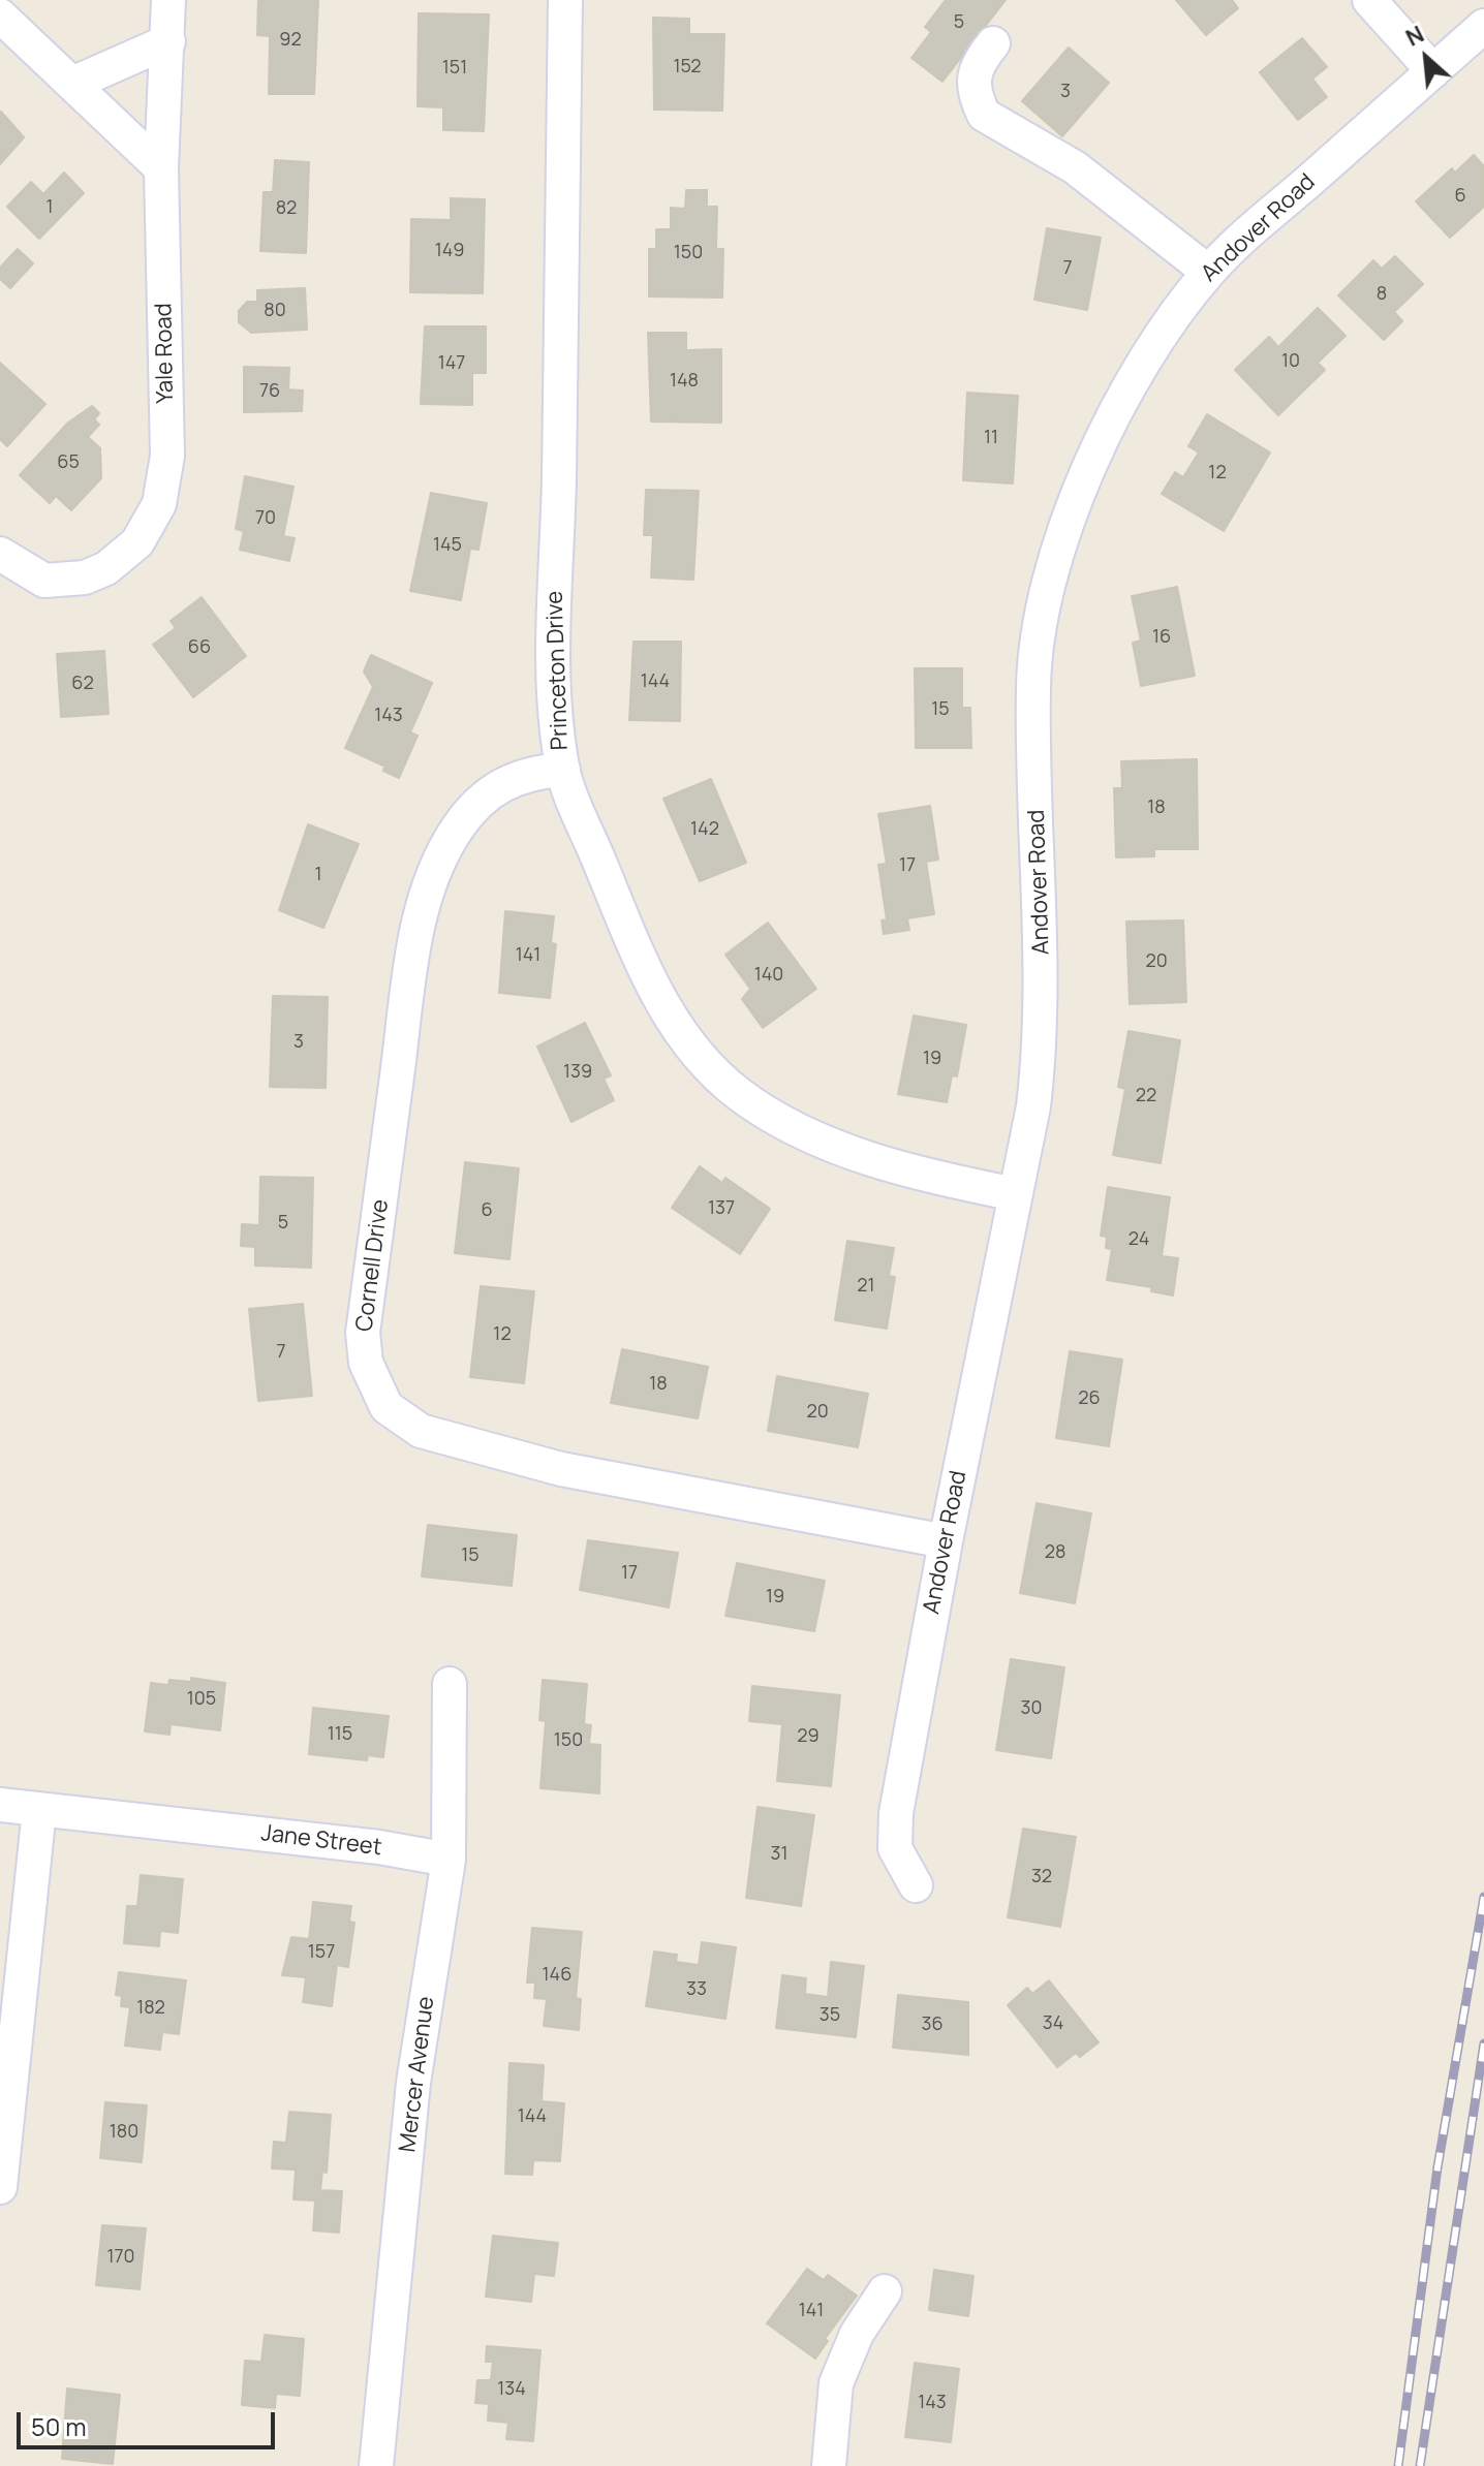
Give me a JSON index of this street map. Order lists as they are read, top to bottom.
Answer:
{
  "streets": {
    "street": [
      "Andover Road",
      "Yale Road",
      "Princeton Drive",
      "Cornell Drive",
      "Jane Street",
      "Mercer Avenue"
    ]
  },
  "crossings": [
    ["Andover Road", "Princeton Drive"],
    ["Andover Road", "Cornell Drive"],
    ["Princeton Drive", "Cornell Drive"],
    ["Jane Street", "Mercer Avenue"]
  ],
  "house_numbers": [
    "5",
    "92",
    "152",
    "151",
    "3",
    "6",
    "1",
    "82",
    "149",
    "150",
    "7",
    "8",
    "80",
    "10",
    "147",
    "148",
    "76",
    "11",
    "65",
    "12",
    "70",
    "145",
    "16",
    "66",
    "144",
    "62",
    "15",
    "143",
    "18",
    "142",
    "17",
    "1",
    "141",
    "20",
    "140",
    "3",
    "19",
    "139",
    "22",
    "137",
    "6",
    "5",
    "24",
    "21",
    "12",
    "7",
    "18",
    "26",
    "20",
    "28",
    "15",
    "17",
    "19",
    "105",
    "30",
    "115",
    "29",
    "150",
    "31",
    "32",
    "157",
    "146",
    "33",
    "182",
    "35",
    "34",
    "36",
    "144",
    "180",
    "170",
    "141",
    "134",
    "143"
  ],
  "scale_bar": "50 m",
  "north": "top left"
}
